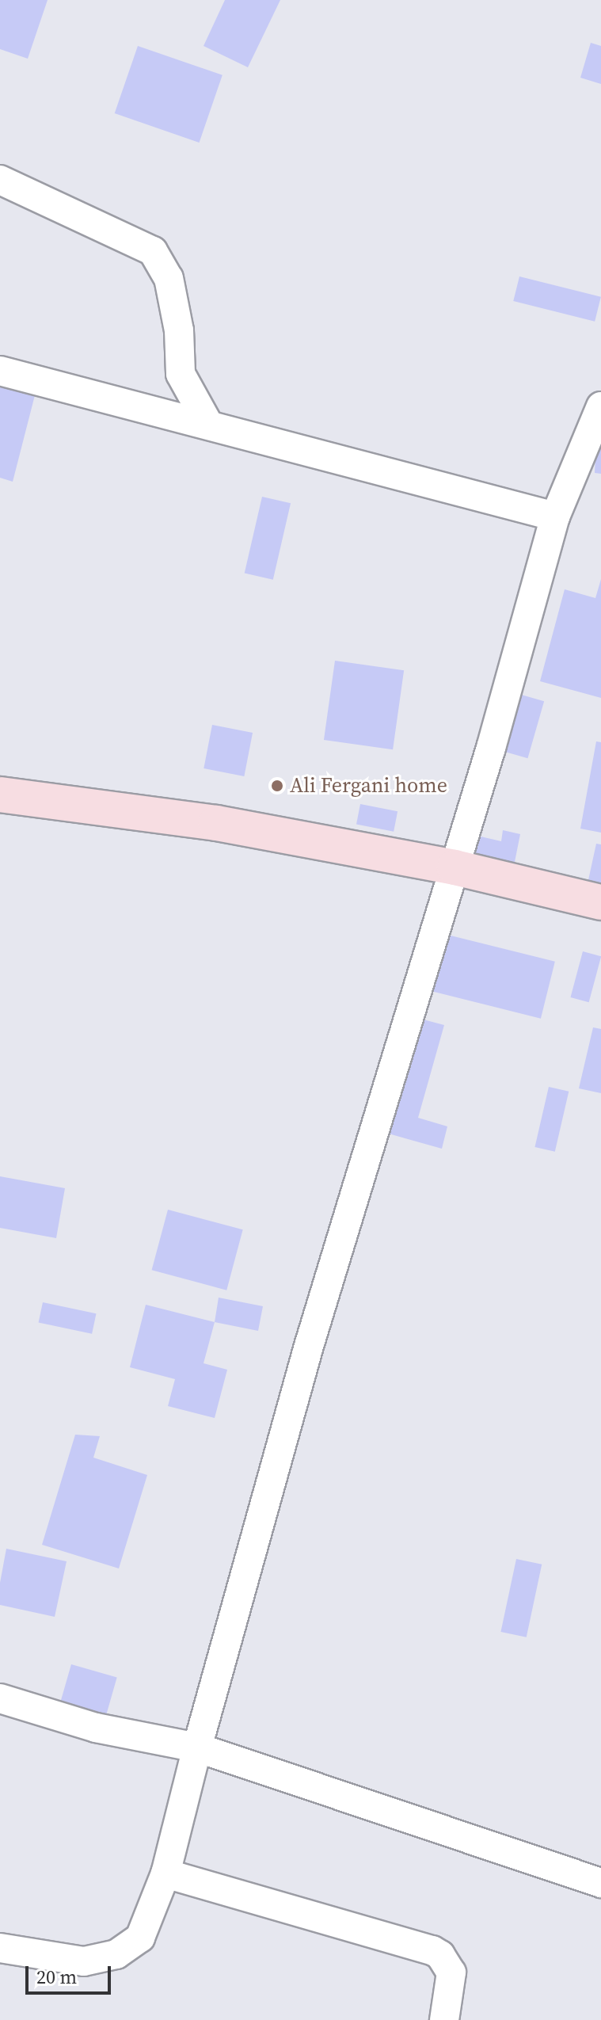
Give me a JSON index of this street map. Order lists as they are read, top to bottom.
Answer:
{
  "places": ["Ali Fergani home"],
  "scale_bar": "20 m"
}
